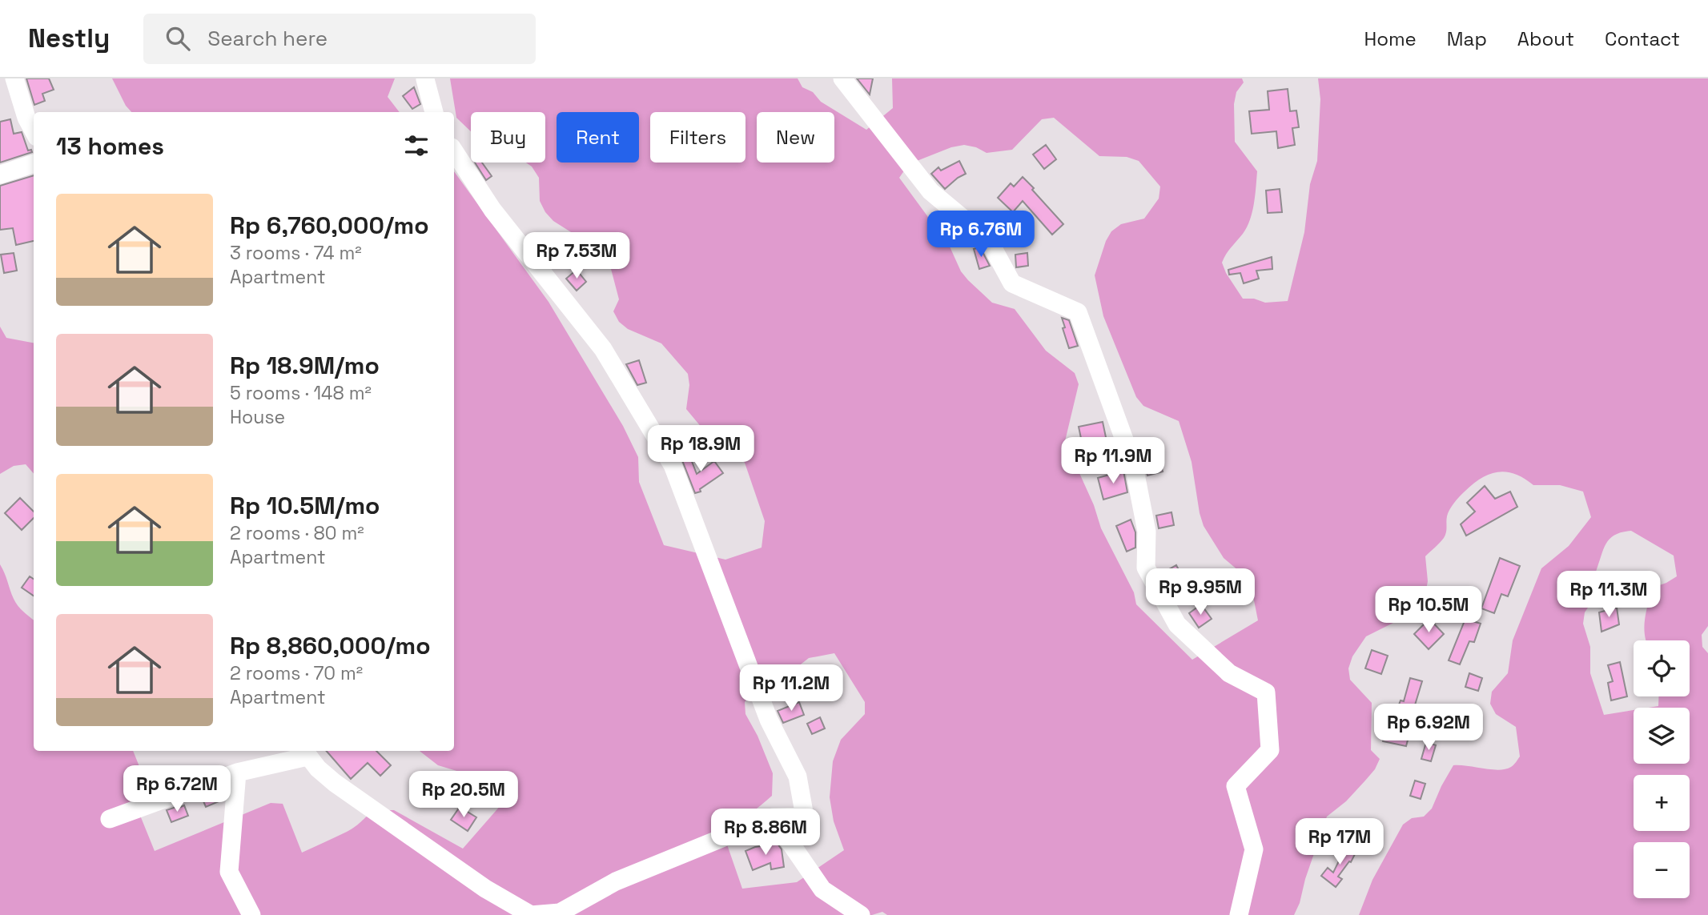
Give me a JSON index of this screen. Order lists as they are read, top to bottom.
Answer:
{
  "page": {
    "header": "Nestly",
    "search": "Search here",
    "nav": [
      "Home",
      "Map",
      "About",
      "Contact"
    ],
    "chip": [
      "Buy",
      "Rent",
      "Filters",
      "New"
    ],
    "heading": "13 homes",
    "list": [
      {
        "name": "Rp 6,760,000/mo",
        "note": "3 rooms · 74 m² · Apartment"
      },
      {
        "name": "Rp 18.9M/mo",
        "note": "5 rooms · 148 m² · House"
      },
      {
        "name": "Rp 10.5M/mo",
        "note": "2 rooms · 80 m² · Apartment"
      },
      {
        "name": "Rp 8,860,000/mo",
        "note": "2 rooms · 70 m² · Apartment"
      }
    ],
    "price": [
      "Rp 6.76M",
      "Rp 7.53M",
      "Rp 18.9M",
      "Rp 11.9M",
      "Rp 9.95M",
      "Rp 11.3M",
      "Rp 10.5M",
      "Rp 11.2M",
      "Rp 6.92M",
      "Rp 6.72M",
      "Rp 20.5M",
      "Rp 8.86M",
      "Rp 17M"
    ],
    "map_buttons": ["+", "−"]
  }
}
